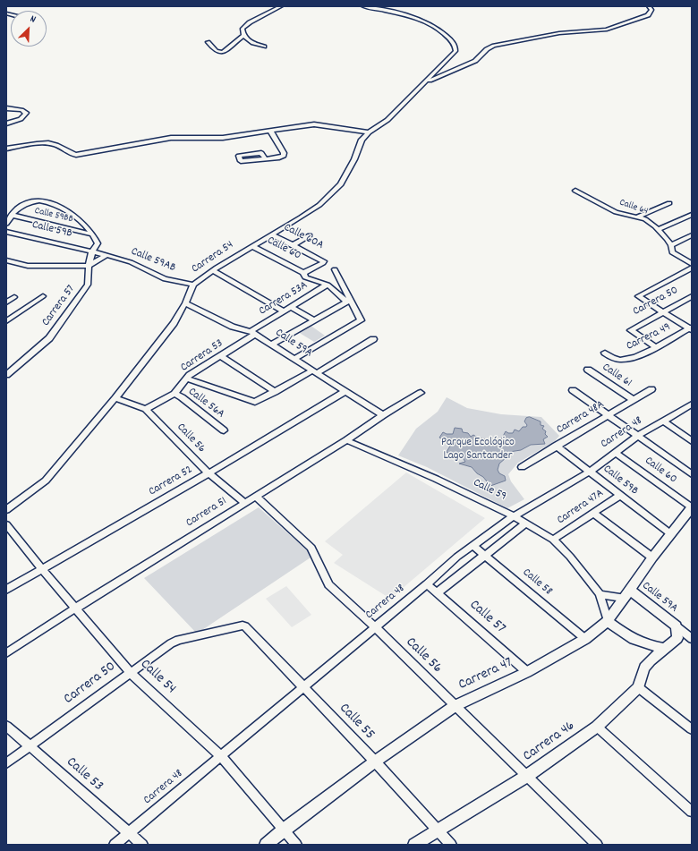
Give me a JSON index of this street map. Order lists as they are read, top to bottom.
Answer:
{
  "streets": {
    "street": [
      "Calle 64",
      "Calle 59BB",
      "Calle 59B",
      "Calle 60A",
      "Calle 60",
      "Carrera 54",
      "Calle 59AB",
      "Carrera 53A",
      "Carrera 50",
      "Carrera 57",
      "Carrera 49",
      "Calle 59A",
      "Carrera 53",
      "Calle 61",
      "Calle 56A",
      "Carrera 48A",
      "Carrera 48",
      "Calle 56",
      "Carrera 52",
      "Calle 59",
      "Carrera 47A",
      "Carrera 51",
      "Calle 58",
      "Calle 57",
      "Carrera 47",
      "Calle 54",
      "Calle 55",
      "Carrera 46",
      "Calle 53"
    ]
  },
  "crossings": [
    ["Calle 59BB", "Carrera 57"],
    ["Calle 59B", "Calle 59AB"],
    ["Calle 59B", "Carrera 57"],
    ["Calle 59B", "Carrera 48A"],
    ["Calle 59B", "Carrera 48"],
    ["Calle 59B", "Carrera 47A"],
    ["Calle 59B", "Carrera 47"],
    ["Calle 60A", "Calle 60"],
    ["Calle 60A", "Carrera 54"],
    ["Calle 60", "Carrera 54"],
    ["Calle 60", "Carrera 53A"],
    ["Calle 60", "Carrera 48"],
    ["Calle 60", "Carrera 47"],
    ["Carrera 54", "Calle 59AB"],
    ["Carrera 54", "Calle 59A"],
    ["Carrera 54", "Calle 56"],
    ["Calle 59AB", "Carrera 57"],
    ["Carrera 53A", "Calle 59A"],
    ["Carrera 53A", "Carrera 53"],
    ["Carrera 50", "Carrera 49"],
    ["Carrera 50", "Calle 54"],
    ["Carrera 50", "Calle 55"],
    ["Carrera 50", "Calle 53"],
    ["Calle 59A", "Carrera 53"],
    ["Calle 59A", "Carrera 52"],
    ["Calle 59A", "Carrera 51"],
    ["Calle 59A", "Carrera 47"],
    ["Carrera 53", "Calle 56A"],
    ["Carrera 53", "Calle 56"],
    ["Calle 61", "Carrera 48A"],
    ["Carrera 48", "Calle 56"],
    ["Carrera 48", "Calle 59"],
    ["Carrera 48", "Calle 58"],
    ["Carrera 48", "Calle 57"],
    ["Carrera 48", "Calle 54"],
    ["Carrera 48", "Calle 55"],
    ["Carrera 48", "Calle 53"],
    ["Calle 56", "Carrera 52"],
    ["Calle 56", "Carrera 51"],
    ["Calle 56", "Carrera 47"],
    ["Calle 56", "Carrera 46"],
    ["Carrera 52", "Calle 54"],
    ["Calle 59", "Carrera 47A"],
    ["Calle 59", "Carrera 51"],
    ["Calle 59", "Carrera 47"],
    ["Carrera 51", "Calle 54"],
    ["Calle 58", "Carrera 47"],
    ["Calle 57", "Carrera 47"],
    ["Carrera 47", "Calle 54"],
    ["Carrera 47", "Calle 55"],
    ["Calle 55", "Carrera 46"]
  ],
  "parks": ["Parque Ecológico Lago Santander"],
  "north": "top right"
}
